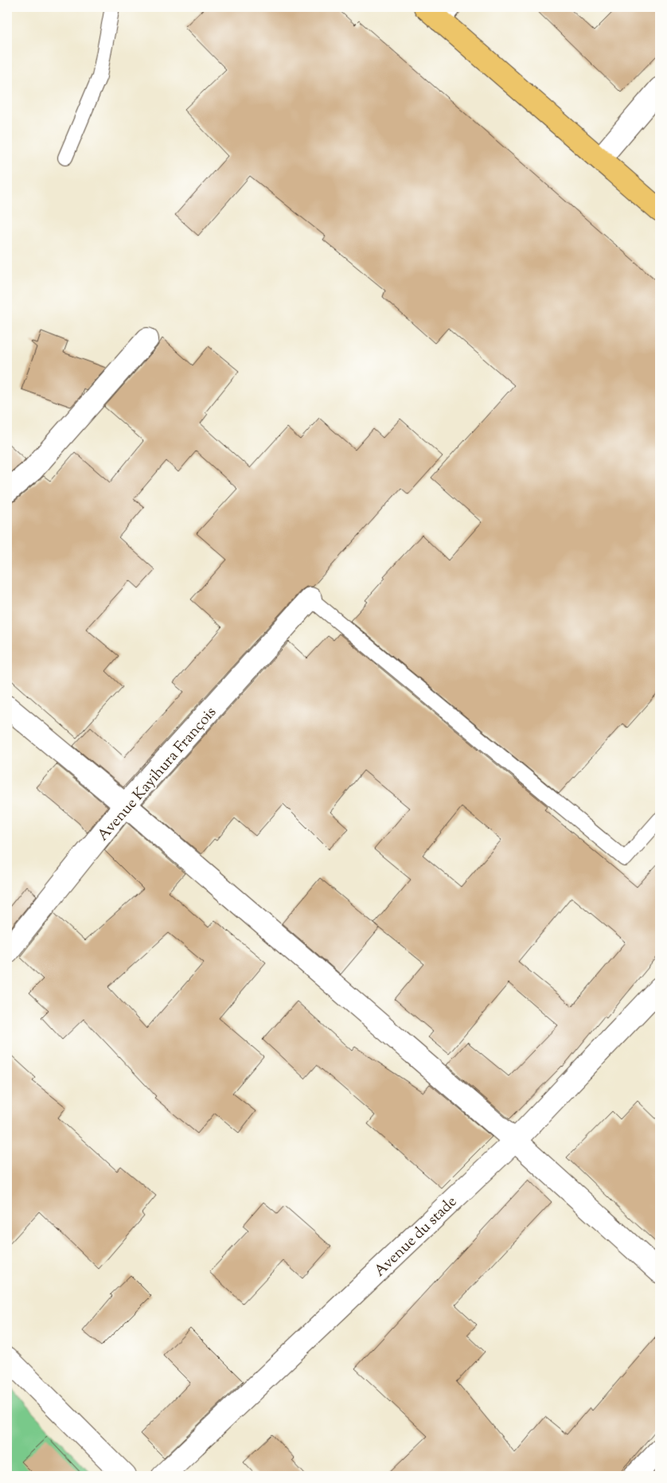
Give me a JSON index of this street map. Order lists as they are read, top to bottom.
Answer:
{
  "streets": {
    "street": ["Avenue Kayihura François", "Avenue du stade"]
  }
}
